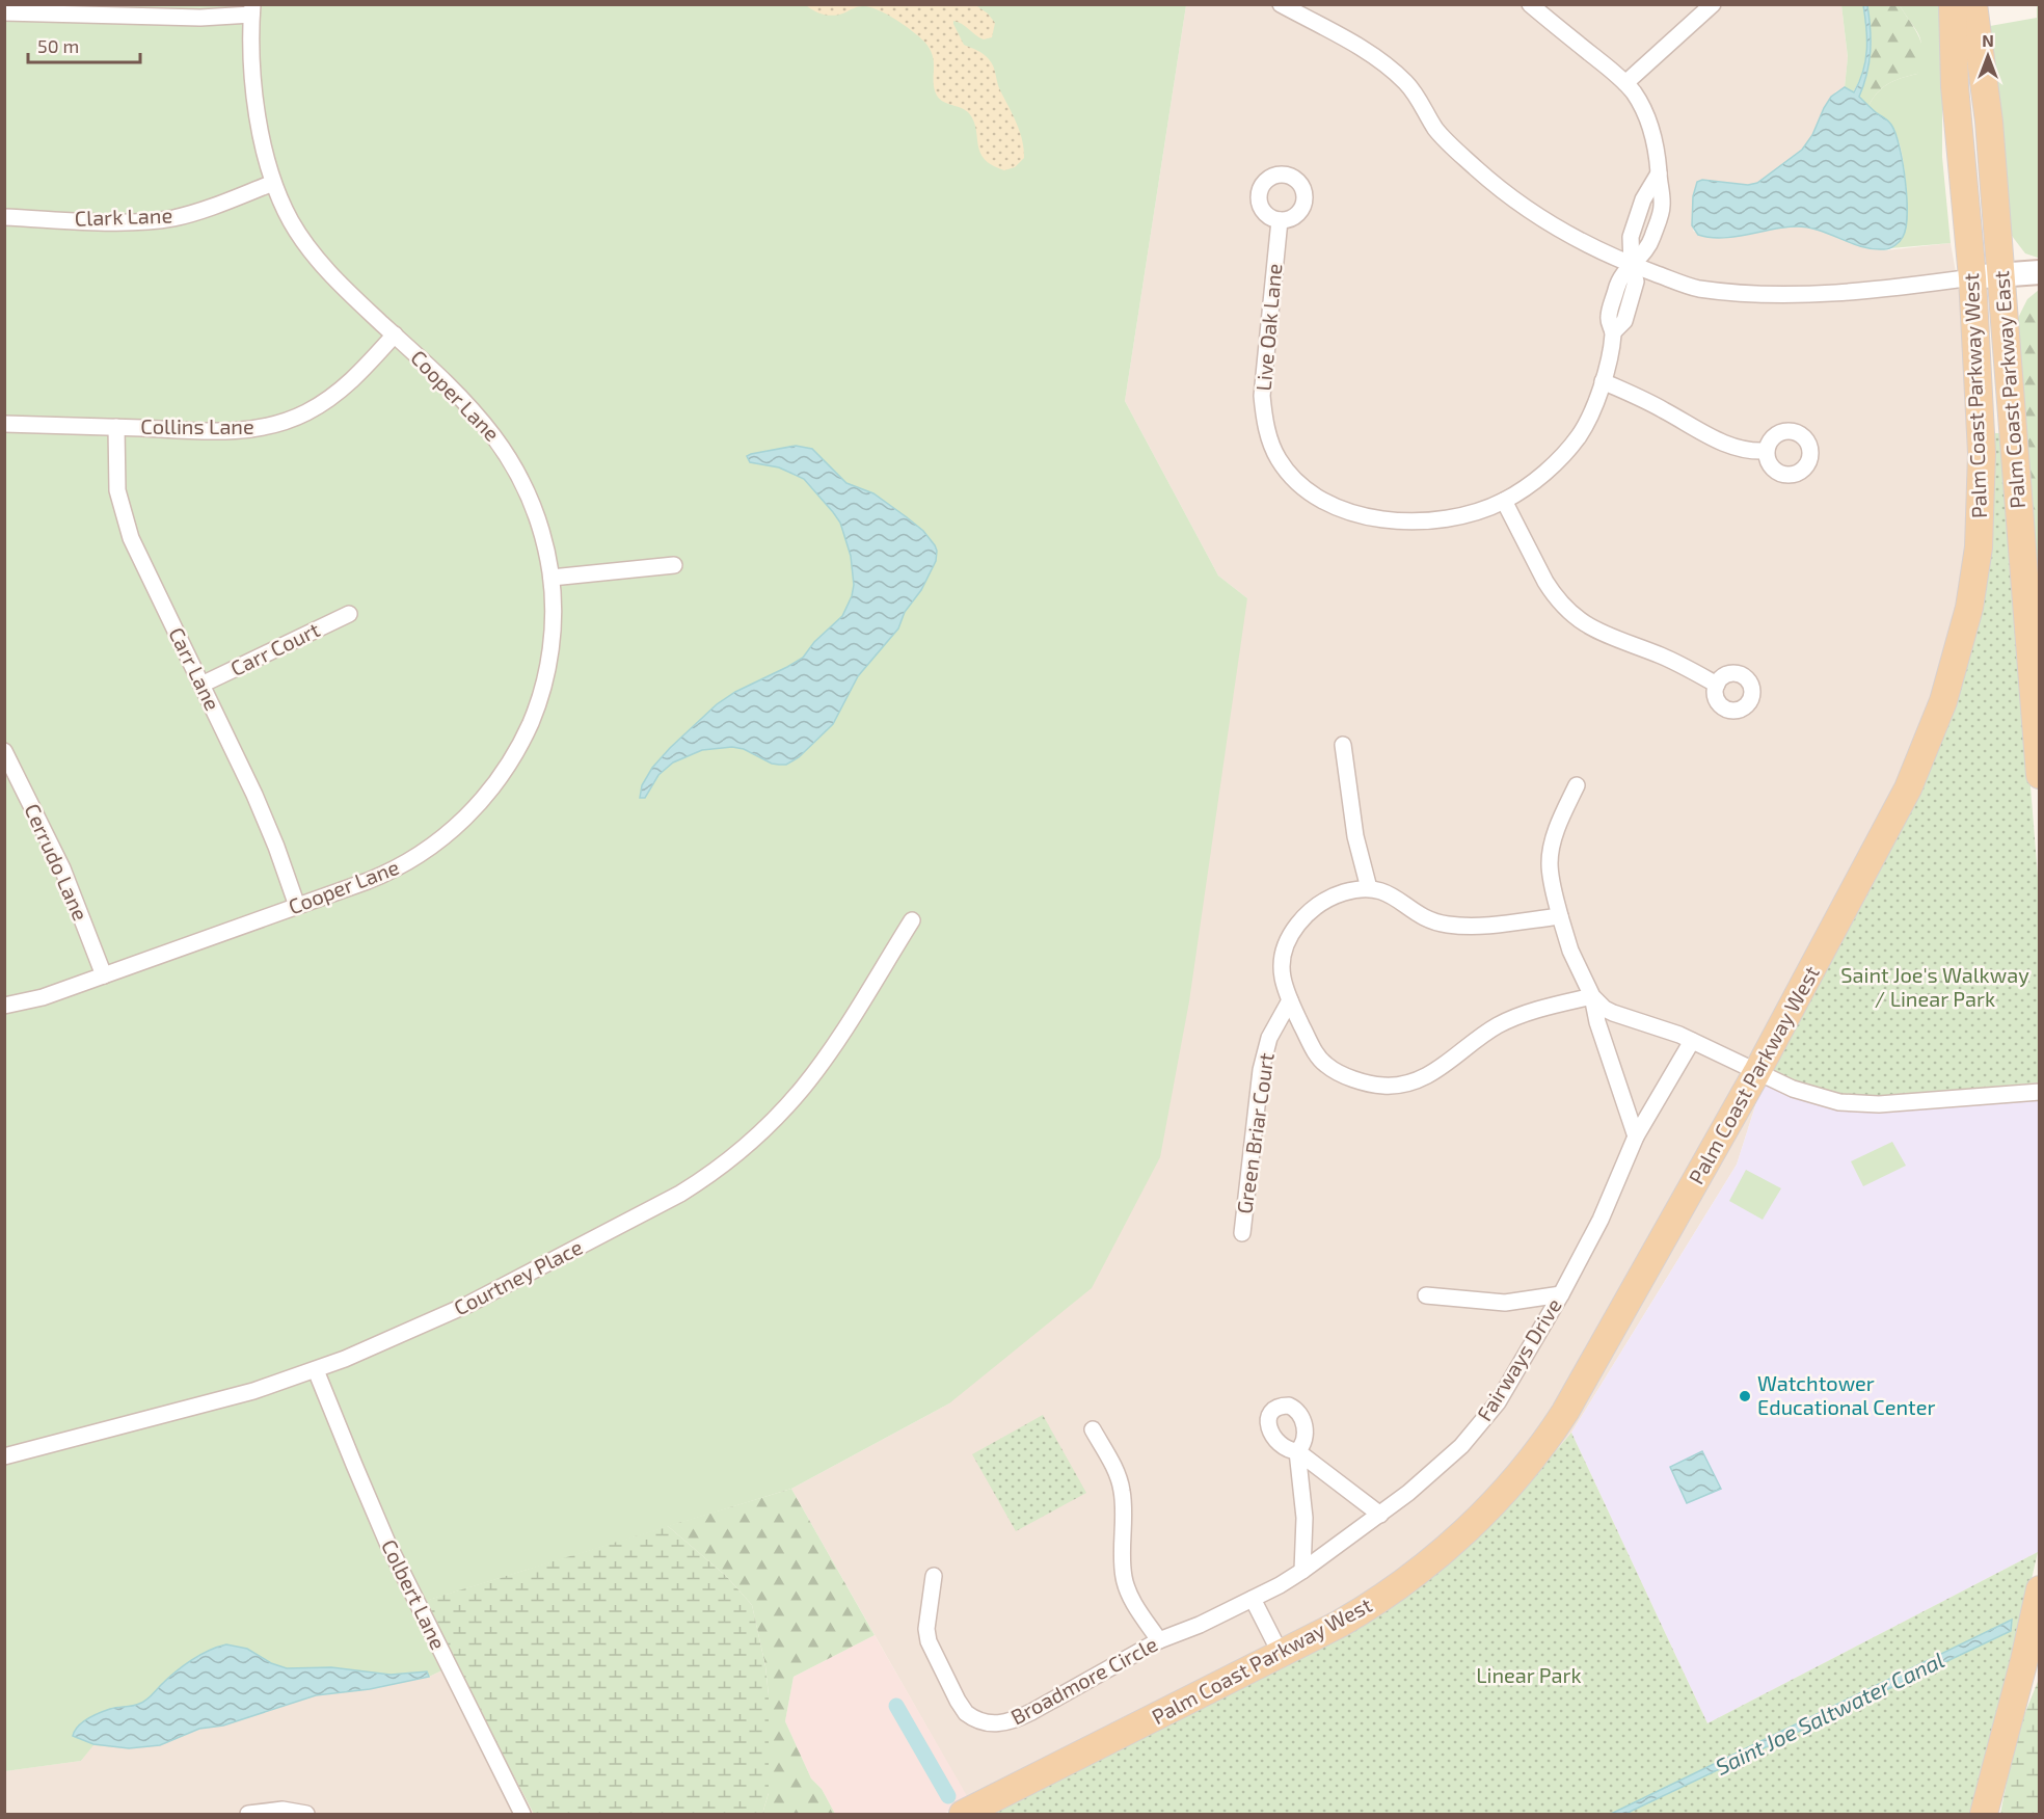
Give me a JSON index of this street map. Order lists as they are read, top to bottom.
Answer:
{
  "streets": {
    "main road": ["Palm Coast Parkway East", "Palm Coast Parkway West"],
    "street": [
      "Clark Lane",
      "Live Oak Lane",
      "Cooper Lane",
      "Collins Lane",
      "Carr Court",
      "Carr Lane",
      "Cerrudo Lane",
      "Green Briar Court",
      "Courtney Place",
      "Fairways Drive",
      "Colbert Lane",
      "Broadmore Circle"
    ]
  },
  "crossings": [
    ["Clark Lane", "Cooper Lane"],
    ["Cooper Lane", "Collins Lane"],
    ["Cooper Lane", "Carr Lane"],
    ["Cooper Lane", "Cerrudo Lane"],
    ["Collins Lane", "Carr Lane"],
    ["Carr Court", "Carr Lane"],
    ["Courtney Place", "Colbert Lane"],
    ["Fairways Drive", "Broadmore Circle"]
  ],
  "water": ["Saint Joe Saltwater Canal"],
  "parks": ["Saint Joe's Walkway / Linear Park", "Linear Park"],
  "places": ["Watchtower Educational Center"],
  "scale_bar": "50 m",
  "north": "top"
}
